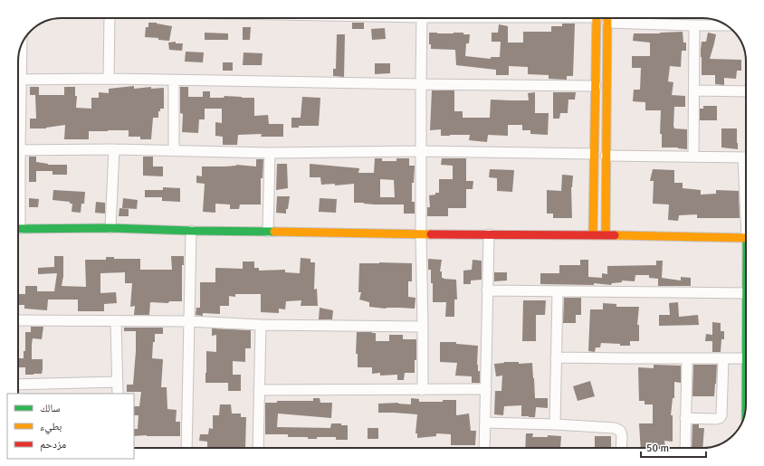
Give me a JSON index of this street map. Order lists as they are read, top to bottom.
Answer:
{
  "legend": ["سالك", "بطيء", "مزدحم"],
  "scale_bar": "50 m"
}
